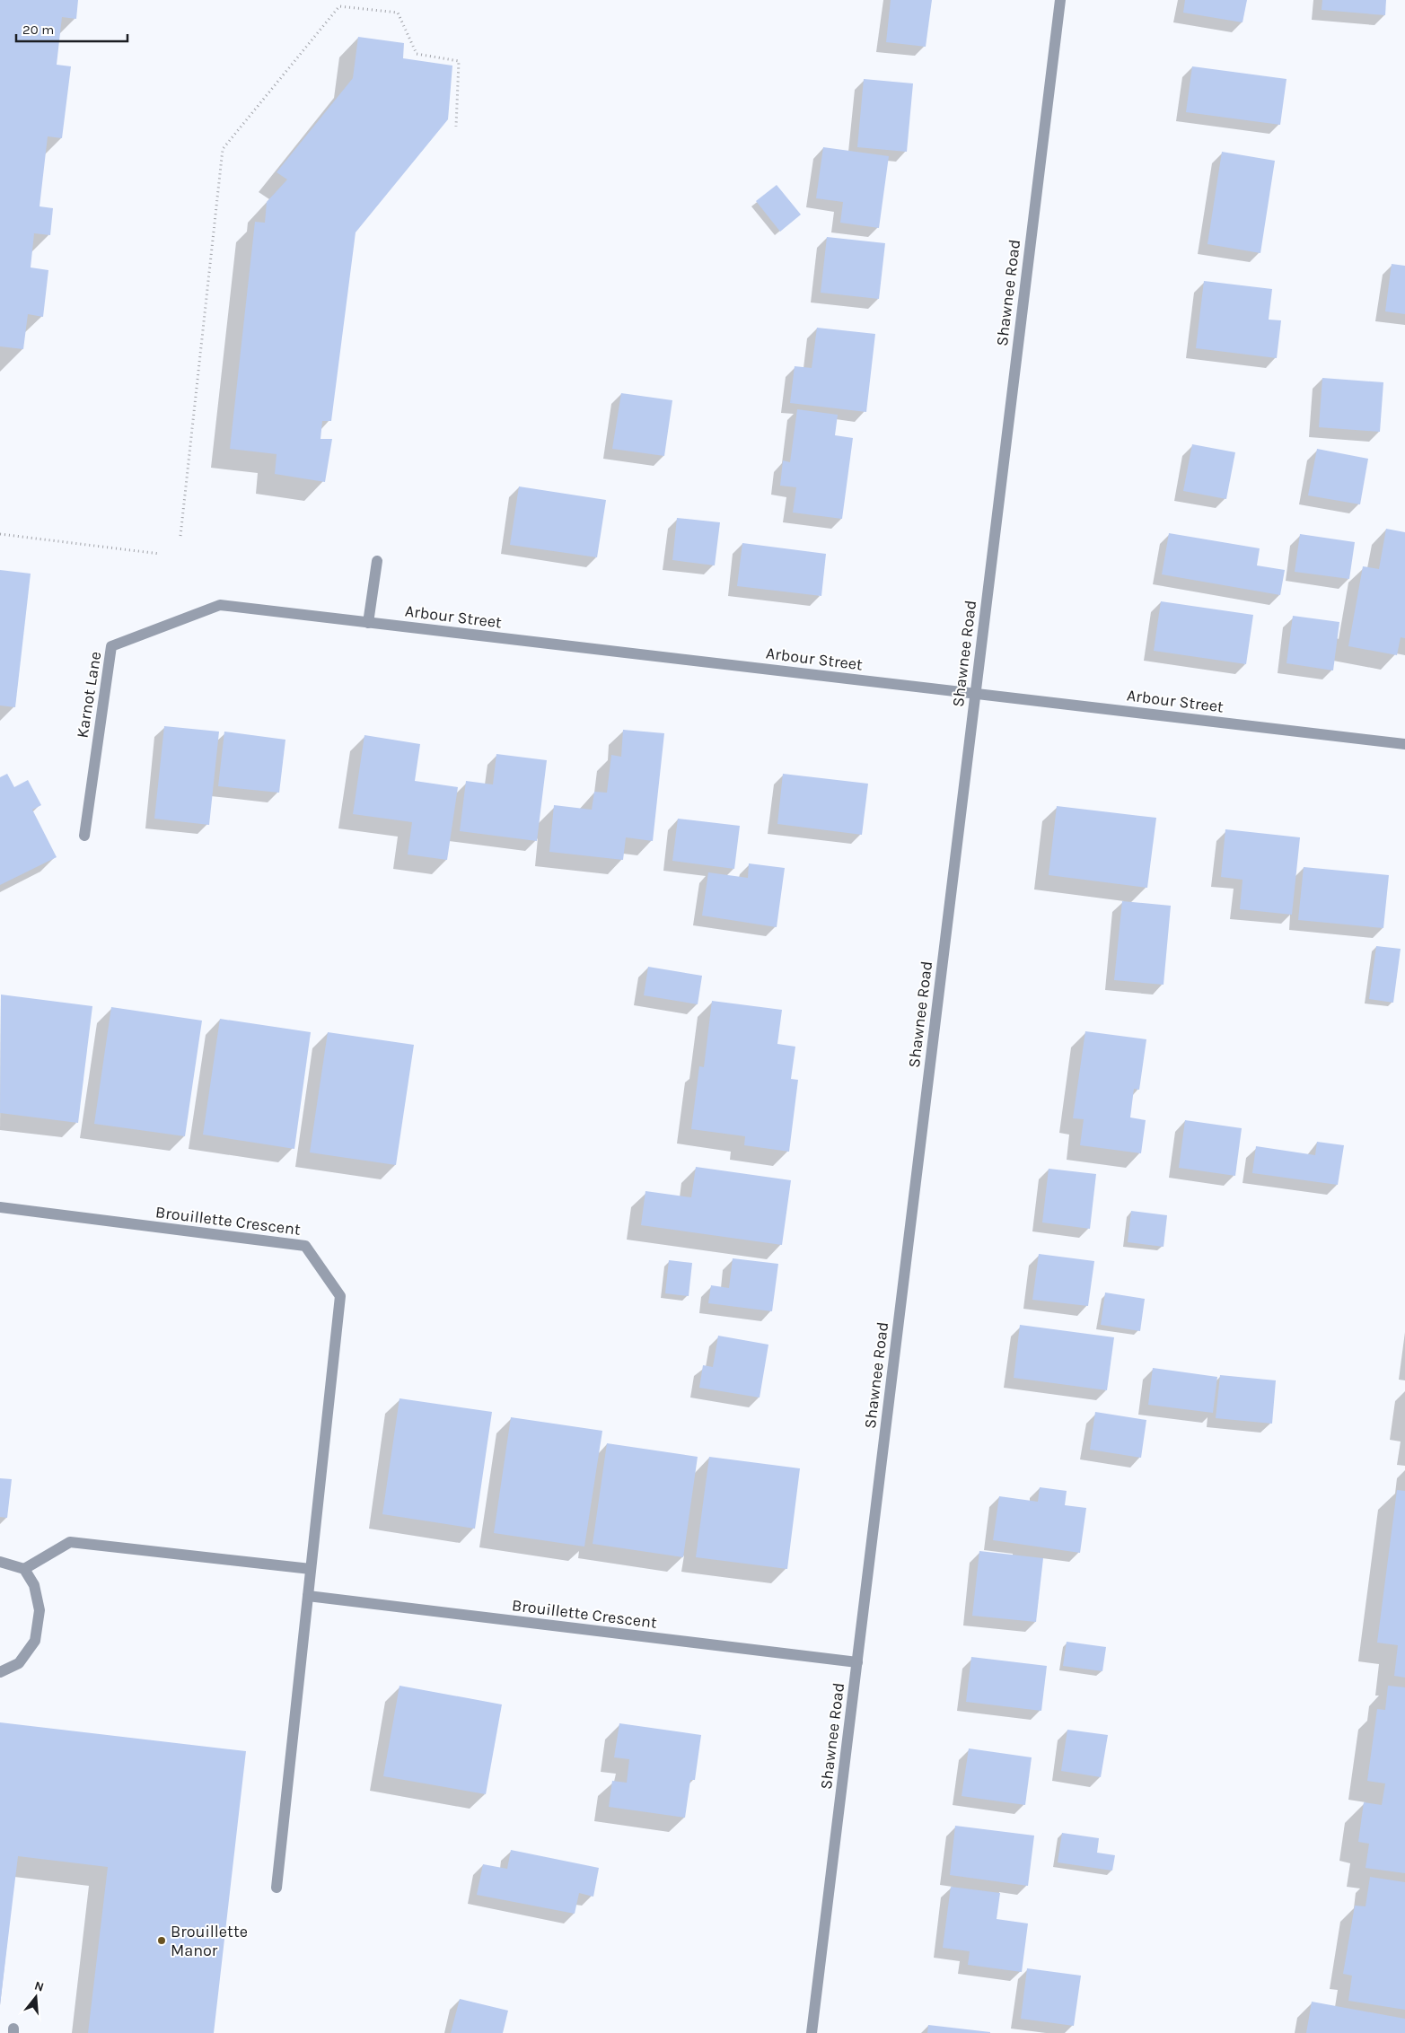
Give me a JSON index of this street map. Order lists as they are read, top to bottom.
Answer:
{
  "streets": {
    "street": [
      "Shawnee Road",
      "Arbour Street",
      "Karnot Lane",
      "Brouillette Crescent"
    ]
  },
  "crossings": [
    ["Shawnee Road", "Arbour Street"],
    ["Shawnee Road", "Brouillette Crescent"],
    ["Arbour Street", "Karnot Lane"]
  ],
  "places": ["Brouillette Manor"],
  "scale_bar": "20 m",
  "north": "top"
}
